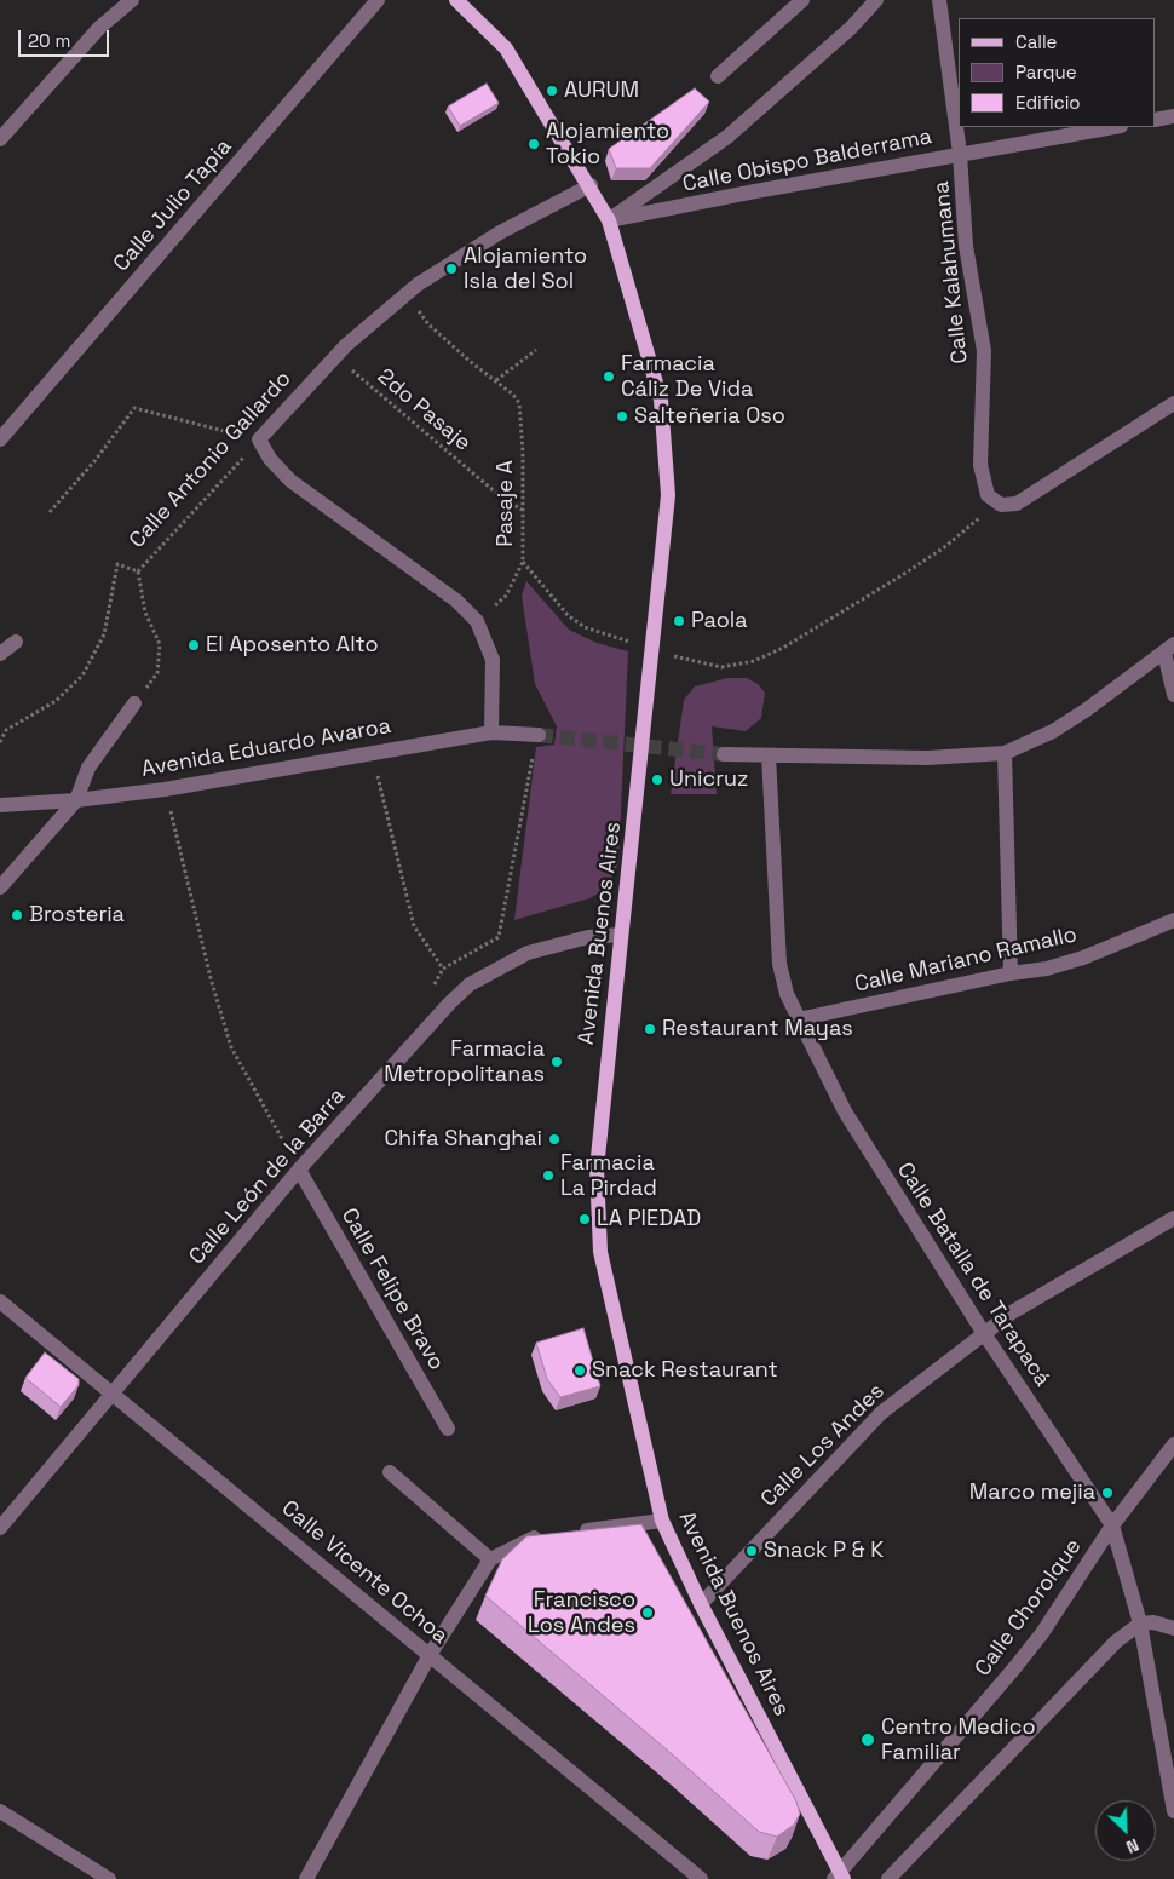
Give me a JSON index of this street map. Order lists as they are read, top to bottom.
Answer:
{
  "streets": {
    "main road": ["Avenida Buenos Aires"],
    "street": [
      "Calle Obispo Balderrama",
      "Calle Julio Tapia",
      "Calle Kalahumana",
      "Calle Antonio Gallardo",
      "Avenida Eduardo Avaroa",
      "Calle Mariano Ramallo",
      "Calle León de la Barra",
      "Calle Batalla de Tarapacá",
      "Calle Felipe Bravo",
      "Calle Los Andes",
      "Calle Vicente Ochoa",
      "Calle Chorolque"
    ],
    "path": ["2do Pasaje", "Pasaje A"]
  },
  "crossings": [
    ["Calle Obispo Balderrama", "Calle Kalahumana"],
    ["Calle Obispo Balderrama", "Avenida Buenos Aires"],
    ["2do Pasaje", "Calle Antonio Gallardo"],
    ["2do Pasaje", "Pasaje A"],
    ["Calle Antonio Gallardo", "Pasaje A"],
    ["Calle Antonio Gallardo", "Avenida Buenos Aires"],
    ["Avenida Buenos Aires", "Calle León de la Barra"],
    ["Avenida Buenos Aires", "Calle Los Andes"],
    ["Avenida Buenos Aires", "Calle Chorolque"],
    ["Calle Mariano Ramallo", "Calle Batalla de Tarapacá"],
    ["Calle León de la Barra", "Calle Felipe Bravo"],
    ["Calle León de la Barra", "Calle Vicente Ochoa"],
    ["Calle Batalla de Tarapacá", "Calle Los Andes"],
    ["Calle Batalla de Tarapacá", "Calle Chorolque"]
  ],
  "places": [
    "AURUM",
    "Alojamiento Tokio",
    "Alojamiento Isla del Sol",
    "Farmacia Cáliz De Vida",
    "Salteñeria Oso",
    "Paola",
    "El Aposento Alto",
    "Unicruz",
    "Brosteria",
    "Restaurant Mayas",
    "Farmacia Metropolitanas",
    "Chifa Shanghai",
    "Farmacia La Pirdad",
    "LA PIEDAD",
    "Snack Restaurant",
    "Marco mejia",
    "Snack P & K",
    "Francisco Los Andes",
    "Centro Medico Familiar"
  ],
  "legend": ["Calle", "Parque", "Edificio"],
  "scale_bar": "20 m",
  "north": "bottom right"
}
